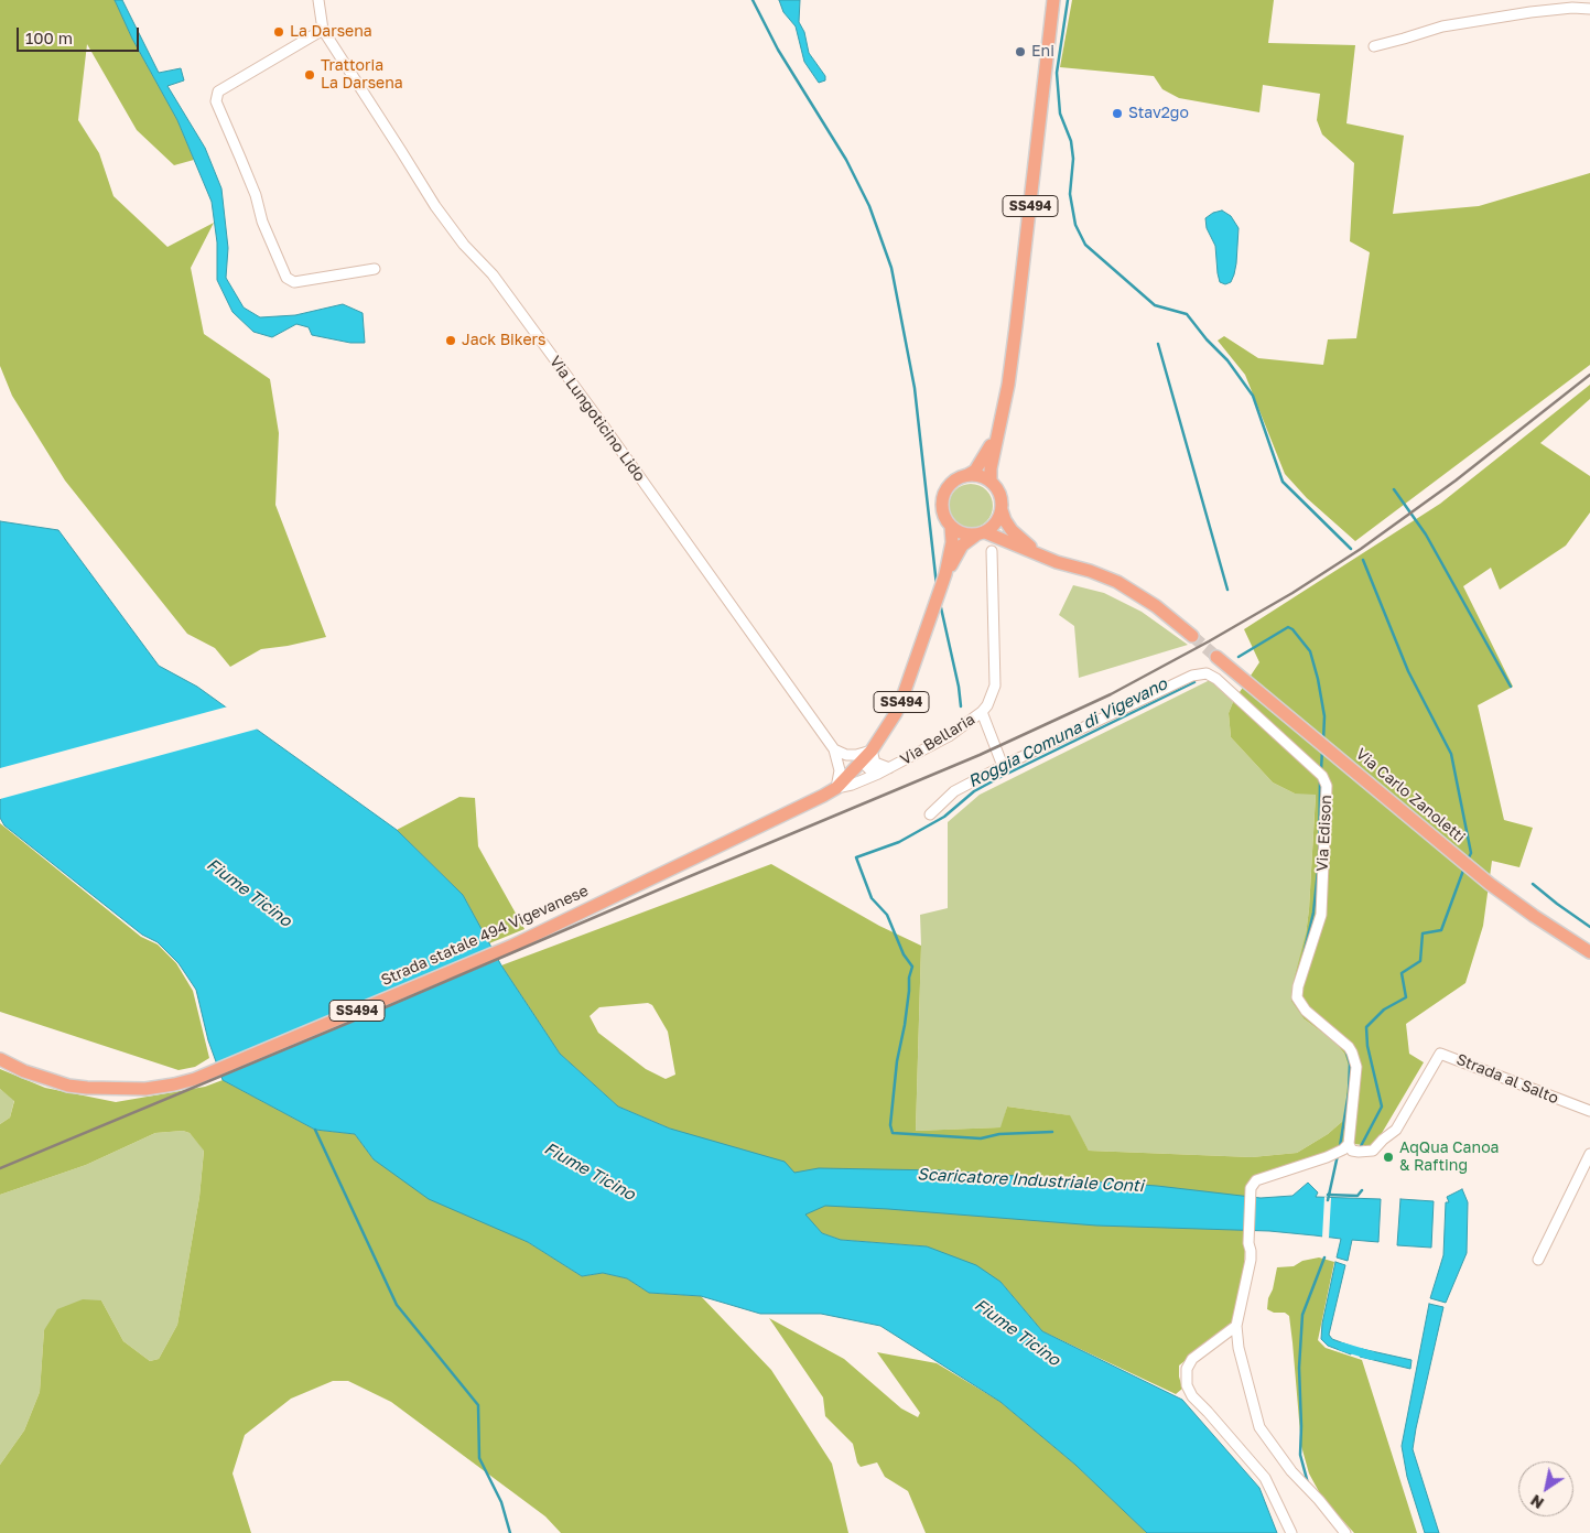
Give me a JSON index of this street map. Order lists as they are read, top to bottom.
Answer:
{
  "streets": {
    "main road": ["SS494", "Via Carlo Zanoletti", "Strada statale 494 Vigevanese"],
    "street": [
      "Via Lungoticino Lido",
      "Via Bellaria",
      "Via Edison",
      "Strada al Salto"
    ]
  },
  "crossings": [
    ["SS494", "Via Bellaria"],
    ["SS494", "Strada statale 494 Vigevanese"],
    ["Via Edison", "Strada al Salto"]
  ],
  "water": ["Roggia Comuna di Vigevano", "Fiume Ticino", "Scaricatore Industriale Conti"],
  "places": [
    "La Darsena",
    "Eni",
    "Trattoria La Darsena",
    "Stav2go",
    "Jack Bikers",
    "AqQua Canoa & Rafting"
  ],
  "scale_bar": "100 m",
  "north": "bottom left"
}
